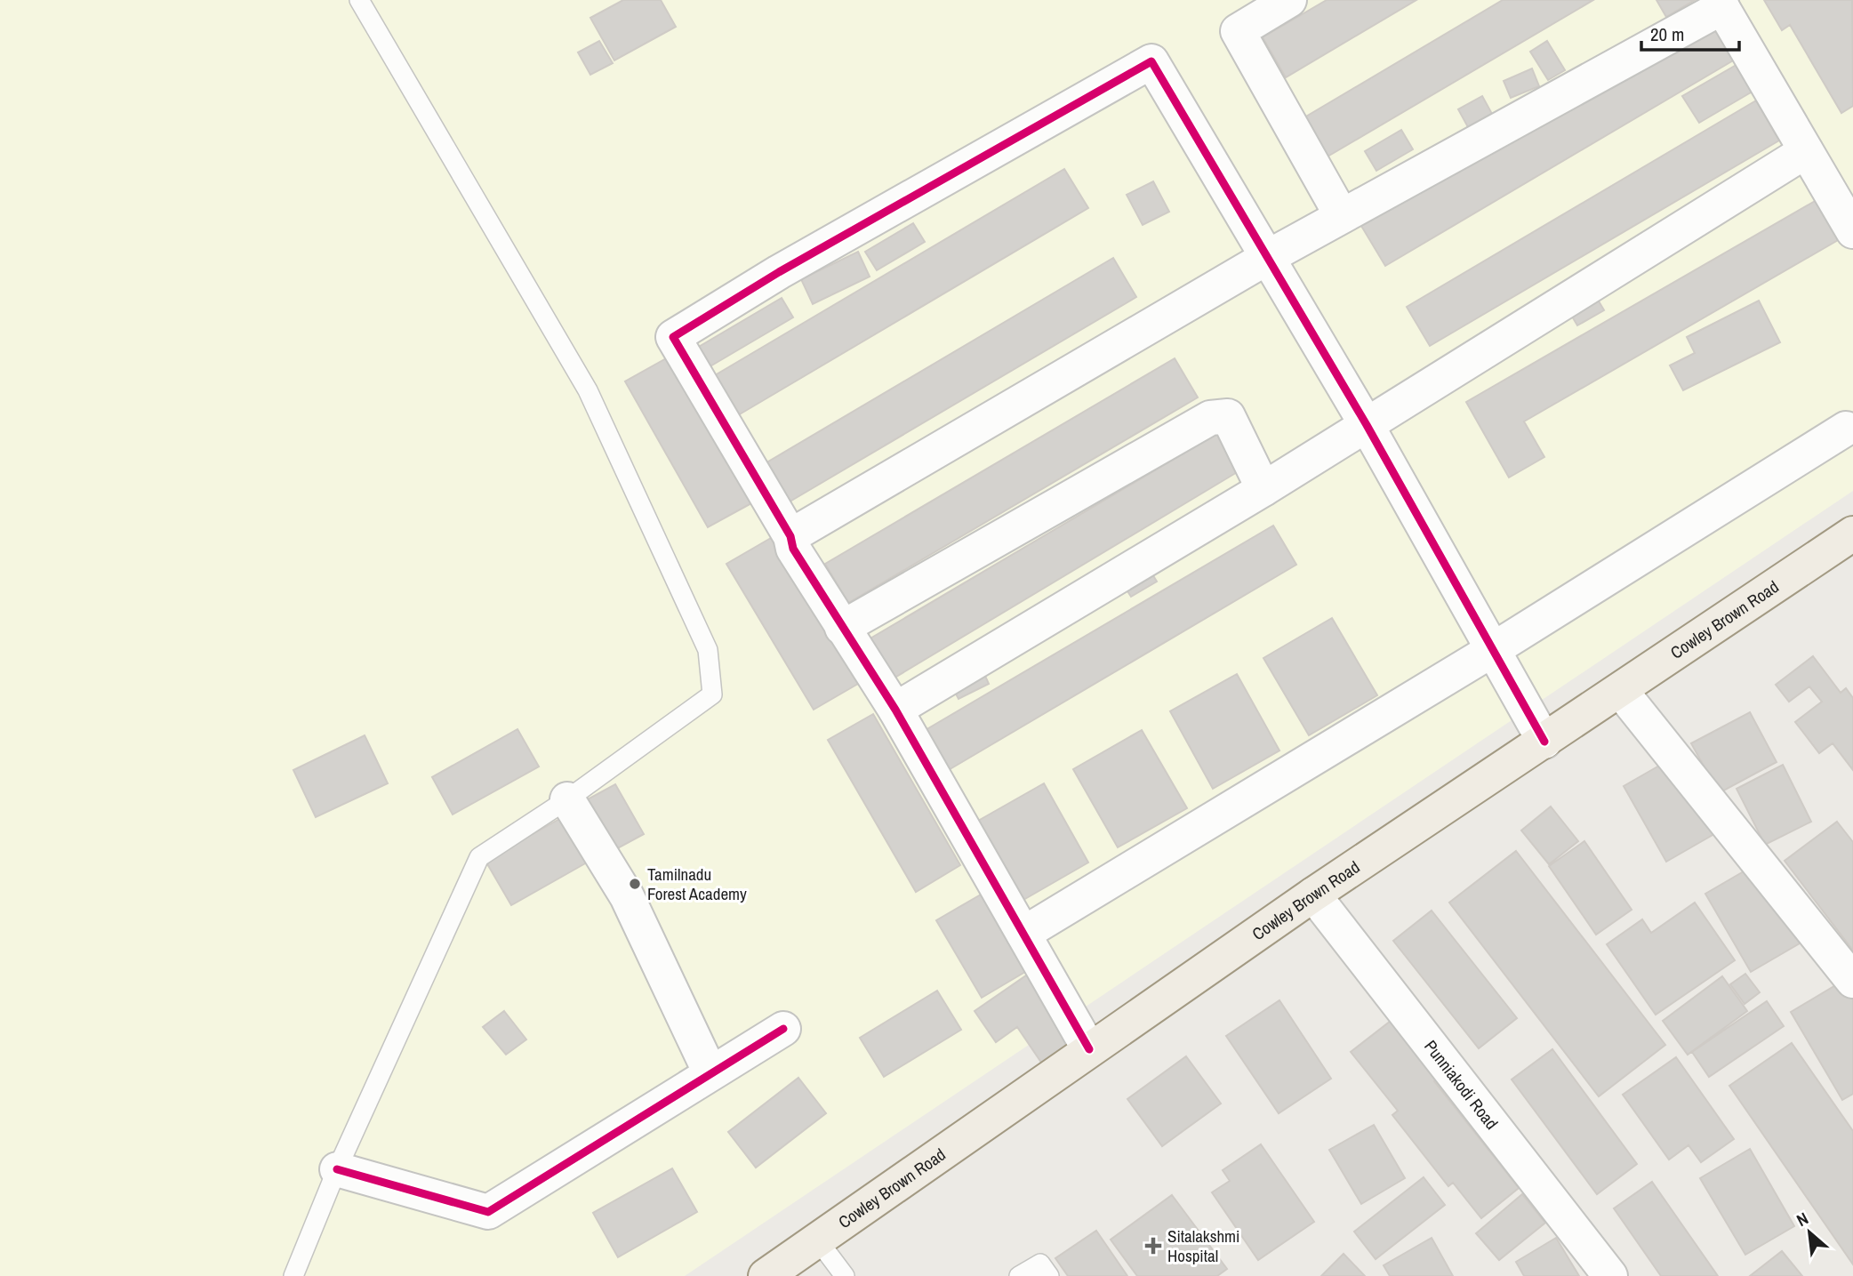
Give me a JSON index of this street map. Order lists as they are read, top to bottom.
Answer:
{
  "streets": {
    "main road": ["Cowley Brown Road"],
    "street": ["Punniakodi Road"]
  },
  "crossings": [
    ["Cowley Brown Road", "Punniakodi Road"]
  ],
  "places": {
    "other": ["Tamilnadu Forest Academy"],
    "health": ["Sitalakshmi Hospital"]
  },
  "scale_bar": "20 m",
  "north": "top left"
}
